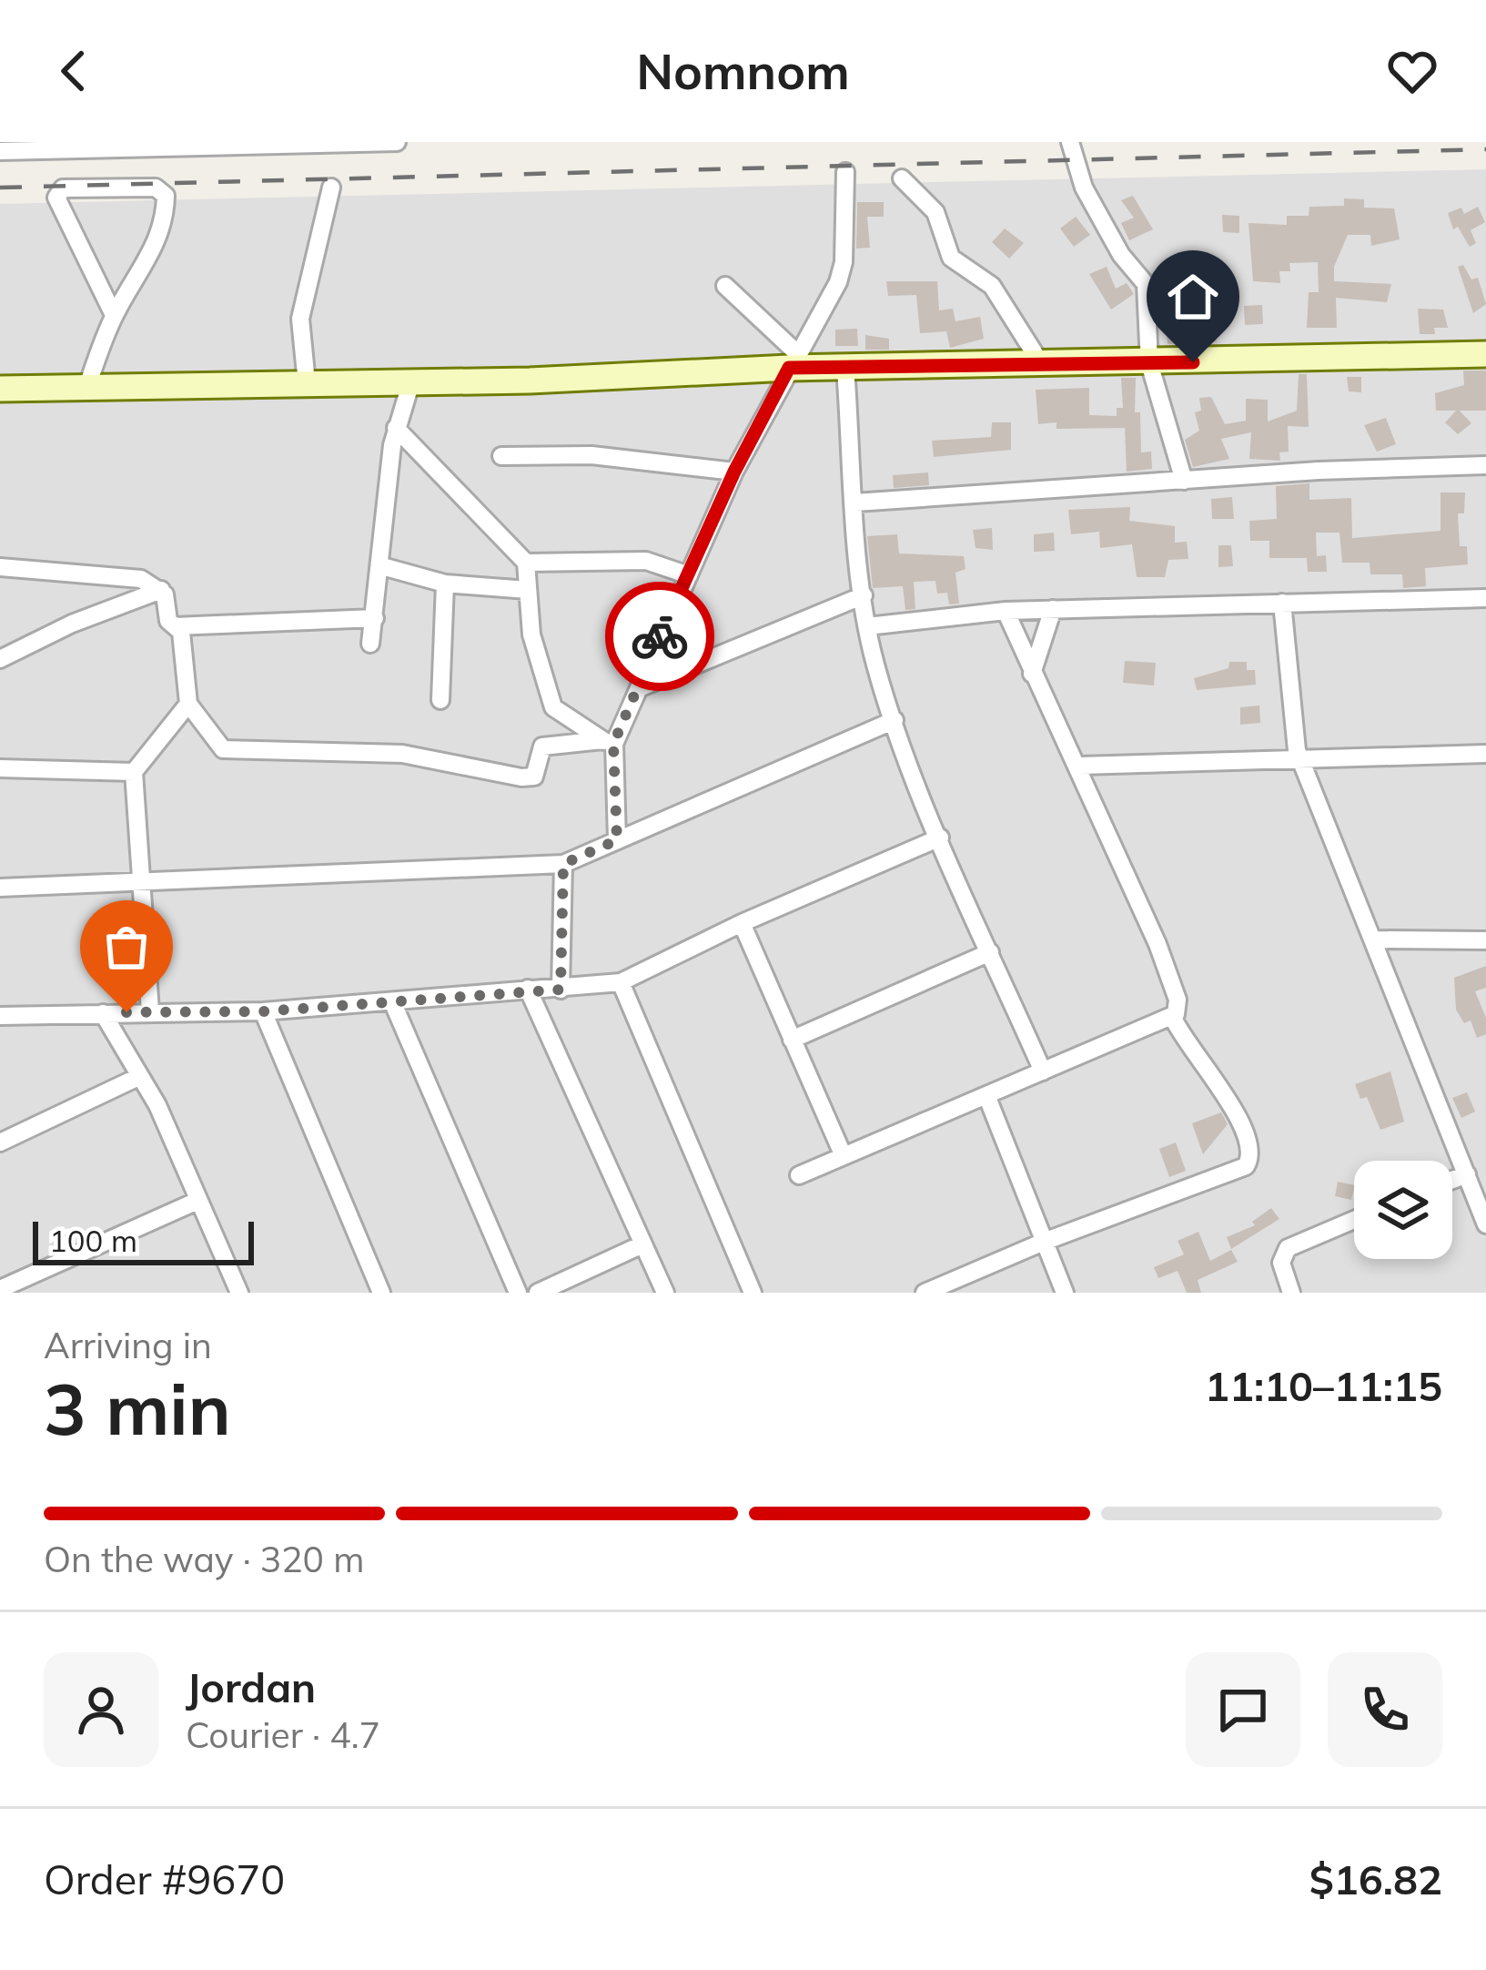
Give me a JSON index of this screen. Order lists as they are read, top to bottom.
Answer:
{
  "scale_bar": "100 m",
  "page": {
    "header": "Nomnom",
    "scale": "100 m",
    "heading": ["3 min", "Arriving in", "11:10–11:15"],
    "panel": [
      "Jordan",
      "Courier · 4.7",
      "Order #9670",
      "$16.82"
    ],
    "bar": "On the way · 320 m"
  }
}
